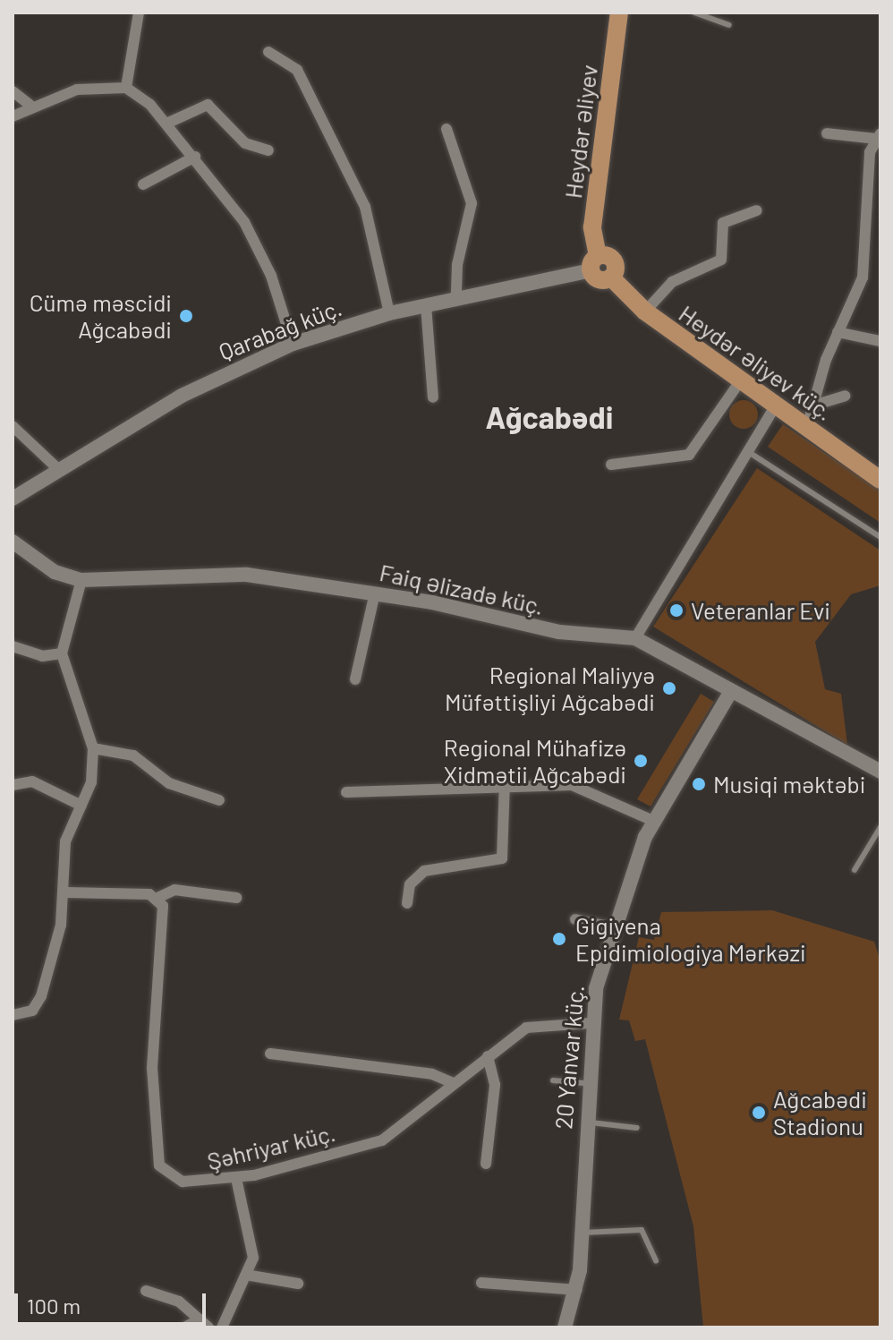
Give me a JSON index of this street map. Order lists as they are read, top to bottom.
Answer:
{
  "streets": {
    "main road": ["Heydər Əliyev", "Heydər Əliyev küç."],
    "street": [
      "Qarabağ küç.",
      "Faiq Əlizadə küç.",
      "20 Yanvar küç.",
      "Şəhriyar küç."
    ]
  },
  "crossings": [
    ["Heydər Əliyev", "Qarabağ küç."],
    ["Heydər Əliyev", "Heydər Əliyev küç."],
    ["Qarabağ küç.", "Heydər Əliyev küç."],
    ["Faiq Əlizadə küç.", "20 Yanvar küç."],
    ["20 Yanvar küç.", "Şəhriyar küç."]
  ],
  "districts": ["Ağcabədi"],
  "places": [
    "Cümə məscidi Ağcabədi",
    "Veteranlar Evi",
    "Regional Maliyyə Müfəttişliyi Ağcabədi",
    "Regional Mühafizə Xidmətii Ağcabədi",
    "Musiqi məktəbi",
    "Gigiyena Epidimiologiya Mərkəzi",
    "Ağcabədi Stadionu"
  ],
  "scale_bar": "100 m"
}
